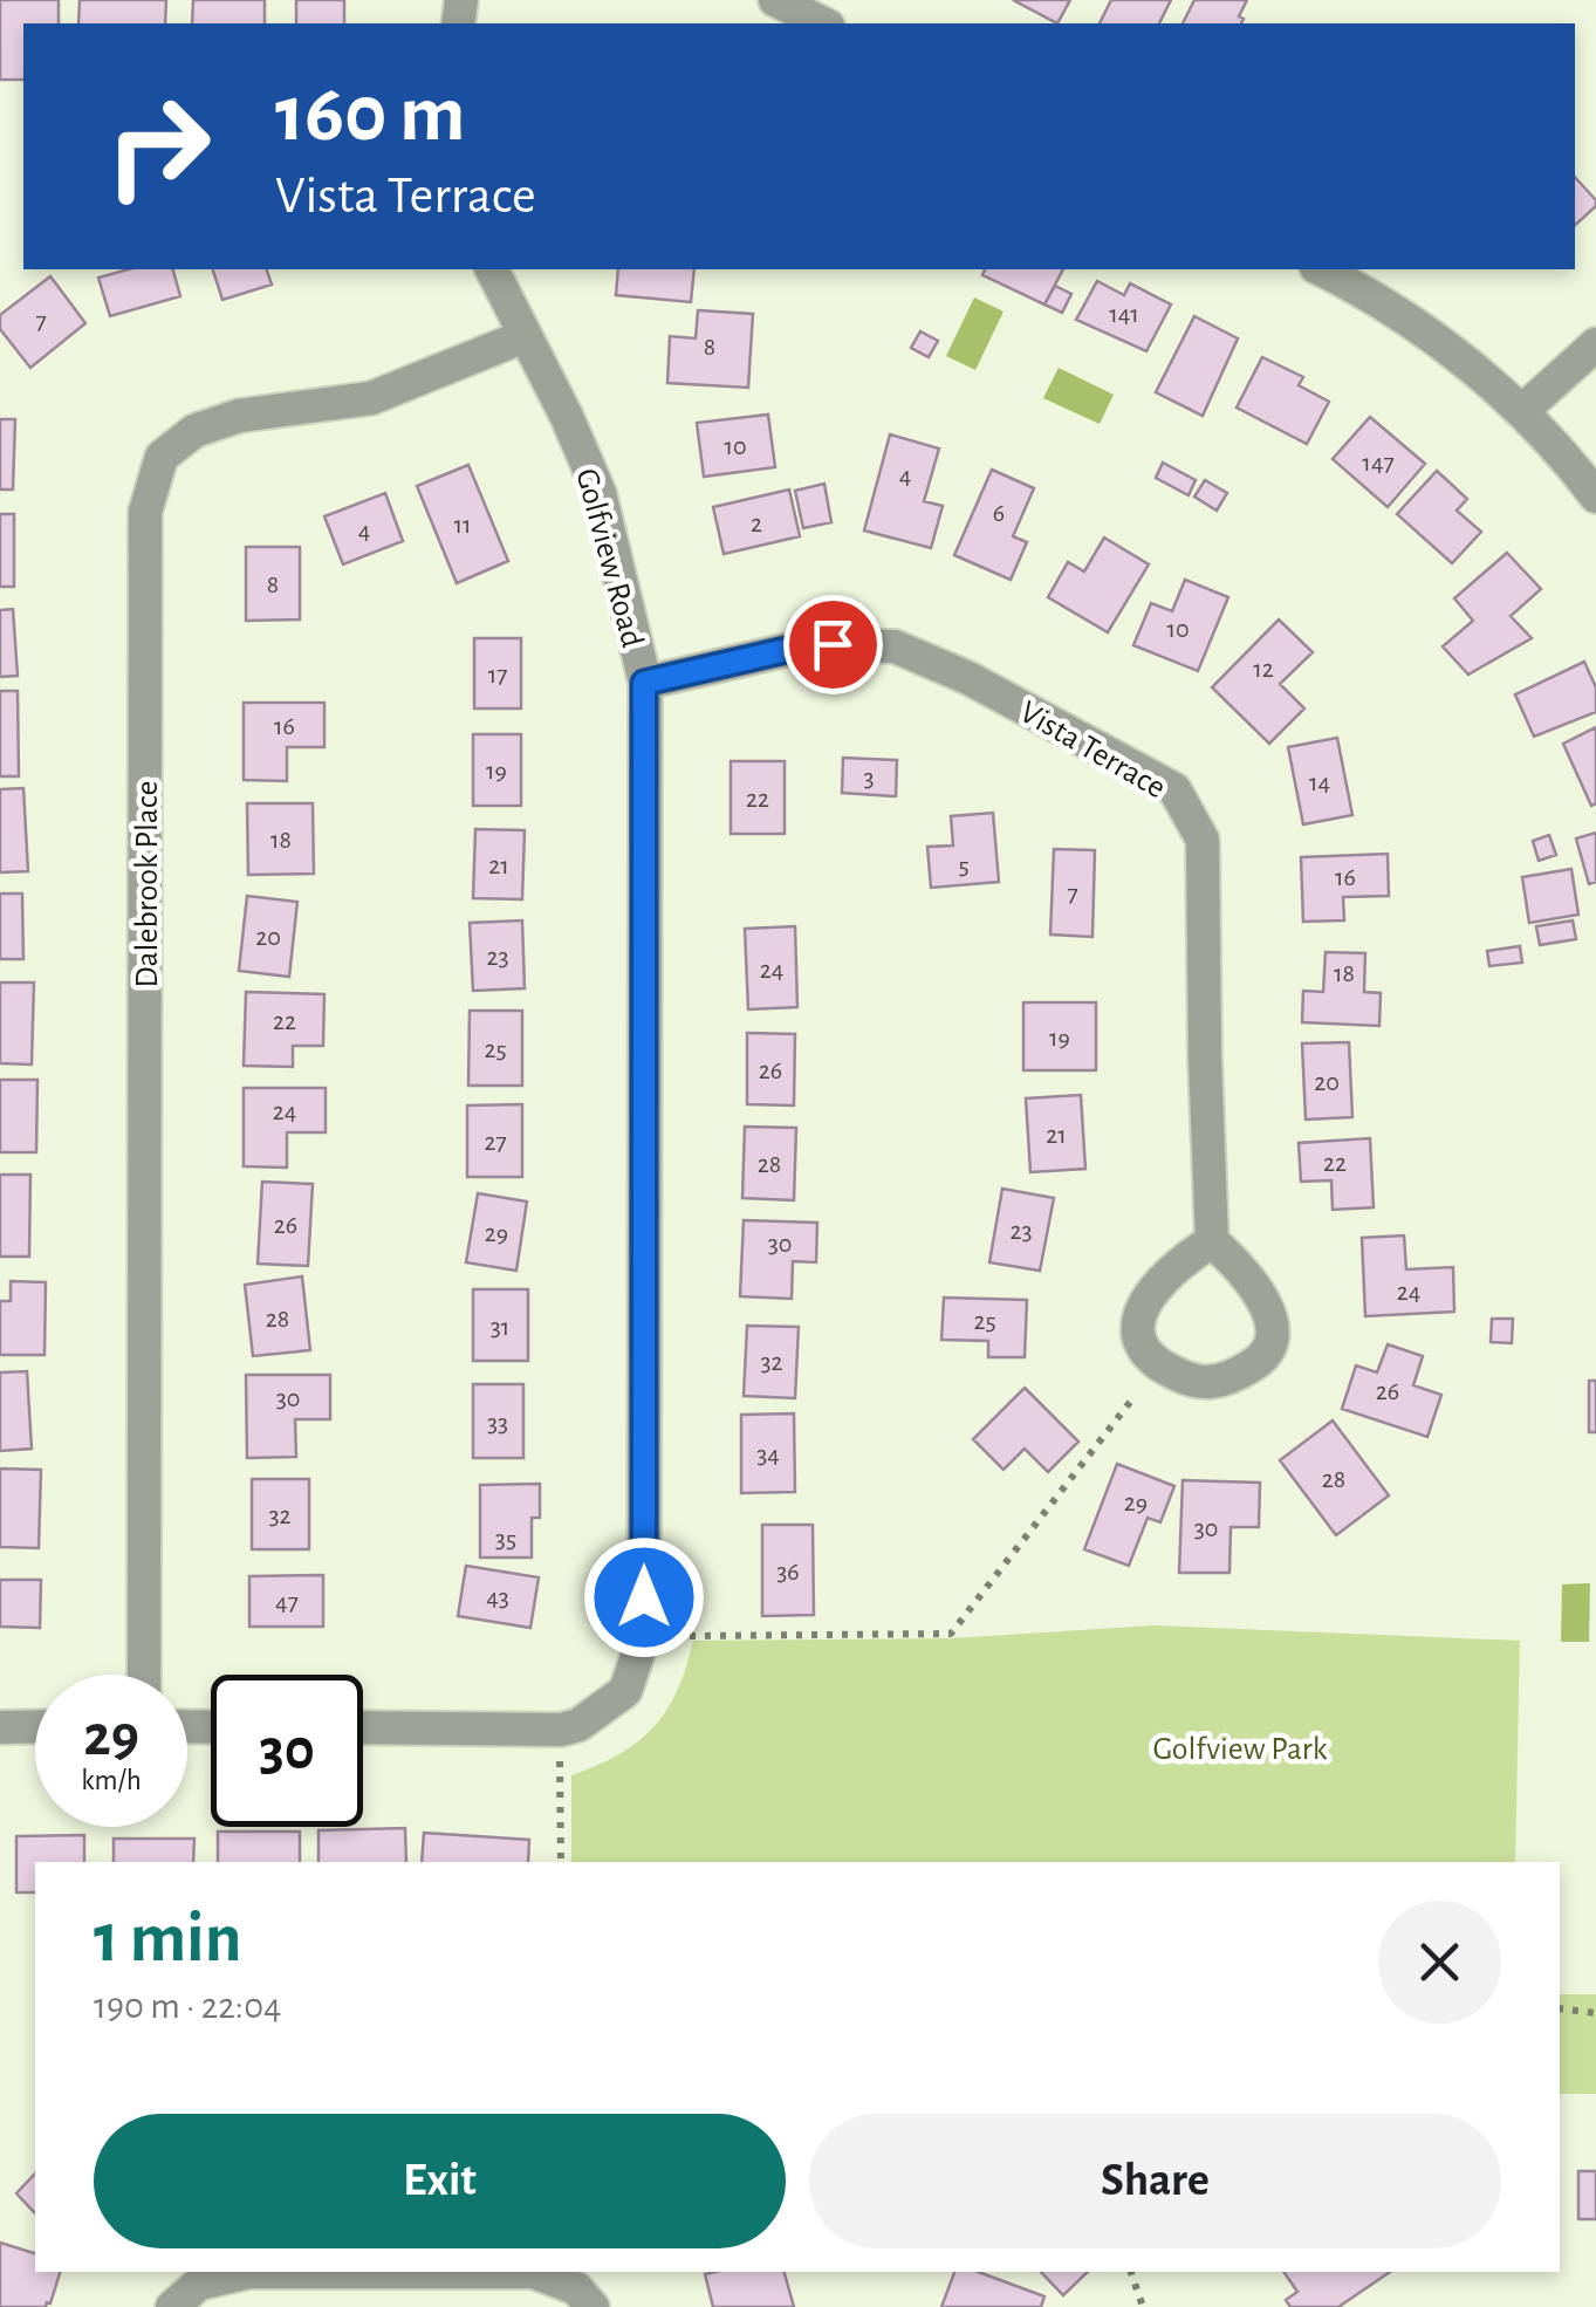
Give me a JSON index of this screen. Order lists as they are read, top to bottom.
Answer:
{
  "streets": {
    "street": ["Golfview Road", "Vista Terrace", "Dalebrook Place"]
  },
  "crossings": [
    ["Golfview Road", "Vista Terrace"],
    ["Golfview Road", "Dalebrook Place"]
  ],
  "parks": ["Golfview Park"],
  "house_numbers": [
    "141",
    "7",
    "8",
    "10",
    "147",
    "4",
    "6",
    "2",
    "11",
    "4",
    "8",
    "10",
    "12",
    "17",
    "16",
    "19",
    "3",
    "14",
    "22",
    "18",
    "21",
    "5",
    "16",
    "7",
    "20",
    "23",
    "24",
    "18",
    "22",
    "19",
    "25",
    "26",
    "20",
    "24",
    "21",
    "27",
    "22",
    "28",
    "26",
    "23",
    "29",
    "30",
    "24",
    "28",
    "25",
    "31",
    "32",
    "26",
    "30",
    "33",
    "34",
    "28",
    "29",
    "32",
    "30",
    "35",
    "36",
    "43",
    "47"
  ],
  "page": {
    "turn": ["160 m", "Vista Terrace"],
    "speed": "29 km/h",
    "limit": "30",
    "heading": ["1 min", "190 m · 22:04"],
    "buttons": ["Exit", "Share"]
  }
}
